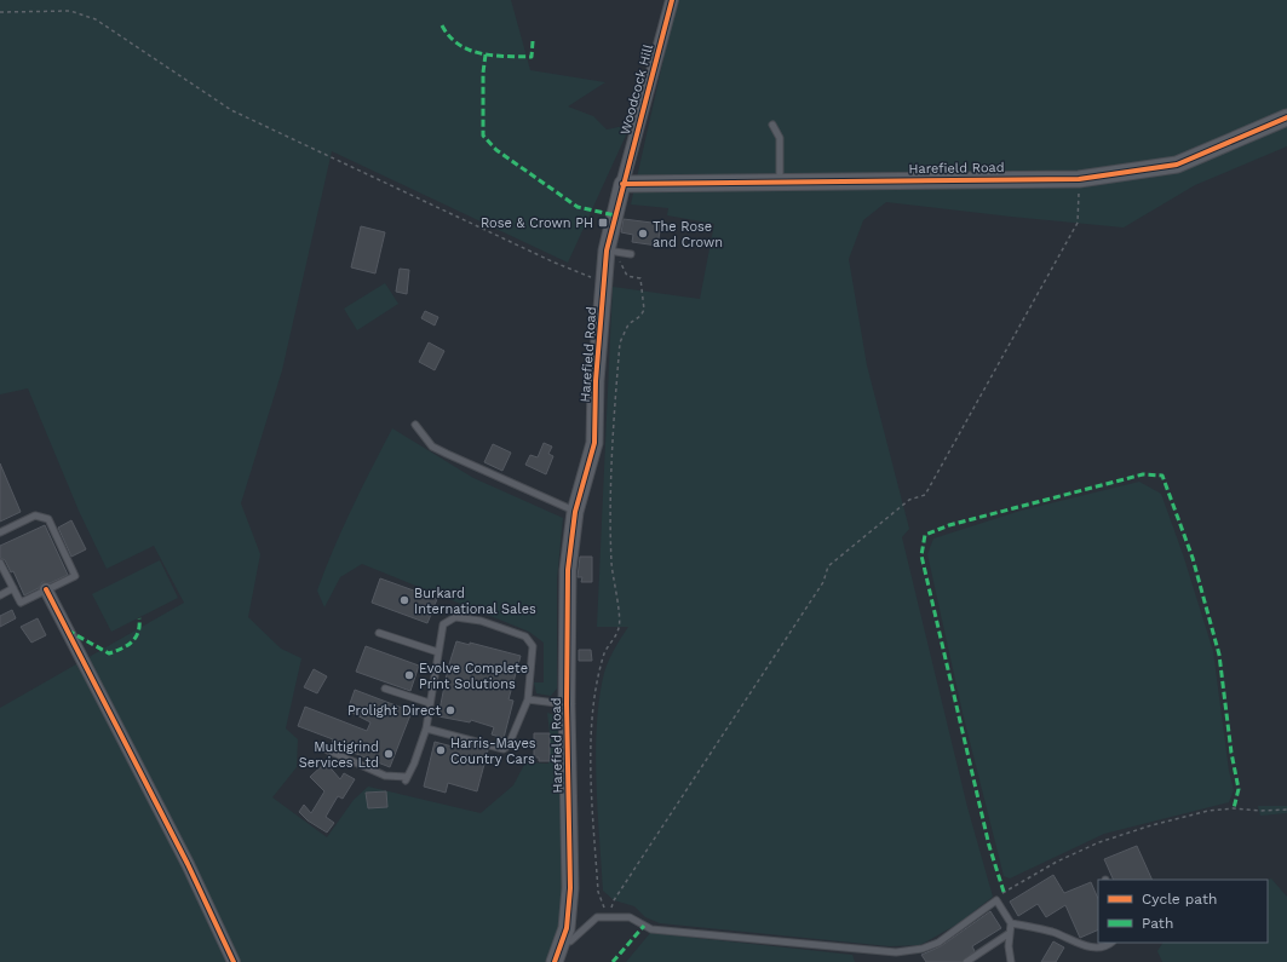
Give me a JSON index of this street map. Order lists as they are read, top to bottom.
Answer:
{
  "streets": {
    "street": ["Woodcock Hill", "Harefield Road"]
  },
  "crossings": [
    ["Woodcock Hill", "Harefield Road"]
  ],
  "places": {
    "transit": ["Rose & Crown PH"],
    "other": [
      "The Rose and Crown",
      "Burkard International Sales",
      "Evolve Complete Print Solutions",
      "Prolight Direct",
      "Harris-Mayes Country Cars",
      "Multigrind Services Ltd"
    ]
  },
  "legend": ["Cycle path", "Path"]
}
